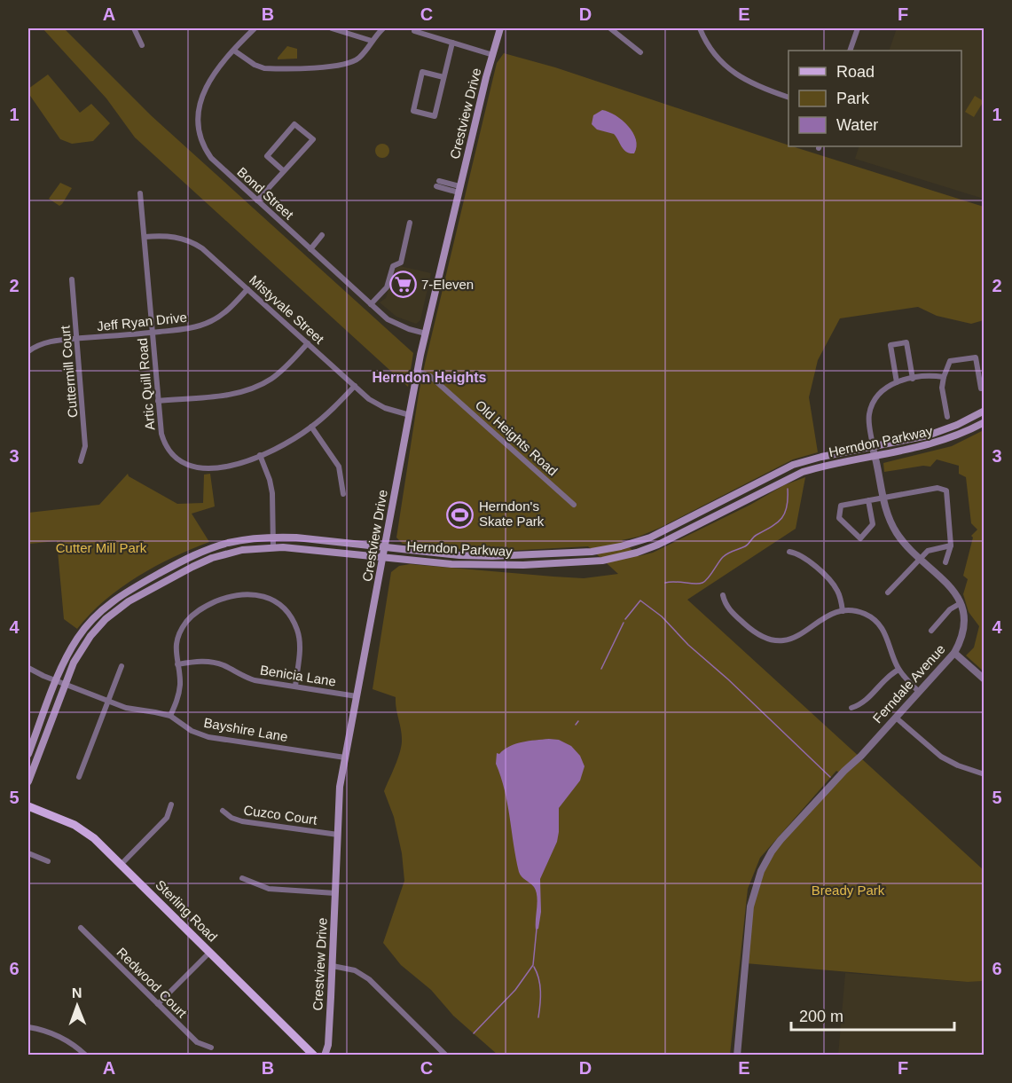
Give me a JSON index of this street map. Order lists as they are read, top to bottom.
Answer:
{
  "streets": {
    "main road": ["Crestview Drive", "Herndon Parkway", "Sterling Road"],
    "street": [
      "Bond Street",
      "Mistyvale Street",
      "Jeff Ryan Drive",
      "Cuttermill Court",
      "Artic Quill Road",
      "Old Heights Road",
      "Benicia Lane",
      "Ferndale Avenue",
      "Bayshire Lane",
      "Cuzco Court",
      "Redwood Court"
    ]
  },
  "crossings": [
    ["Crestview Drive", "Bond Street"],
    ["Crestview Drive", "Mistyvale Street"],
    ["Crestview Drive", "Old Heights Road"],
    ["Crestview Drive", "Herndon Parkway"],
    ["Crestview Drive", "Benicia Lane"],
    ["Crestview Drive", "Bayshire Lane"],
    ["Crestview Drive", "Cuzco Court"],
    ["Mistyvale Street", "Jeff Ryan Drive"],
    ["Mistyvale Street", "Artic Quill Road"],
    ["Jeff Ryan Drive", "Cuttermill Court"],
    ["Jeff Ryan Drive", "Artic Quill Road"],
    ["Herndon Parkway", "Ferndale Avenue"],
    ["Herndon Parkway", "Bayshire Lane"]
  ],
  "districts": ["Herndon Heights"],
  "parks": ["Cutter Mill Park", "Bready Park"],
  "places": {
    "supermarket": ["7-Eleven"],
    "sports": ["Herndon's Skate Park"]
  },
  "legend": ["Road", "Park", "Water"],
  "scale_bar": "200 m",
  "north": "top",
  "grid": {
    "columns": [
      "A",
      "B",
      "C",
      "D",
      "E",
      "F"
    ],
    "rows": [
      "1",
      "2",
      "3",
      "4",
      "5",
      "6"
    ]
  }
}
